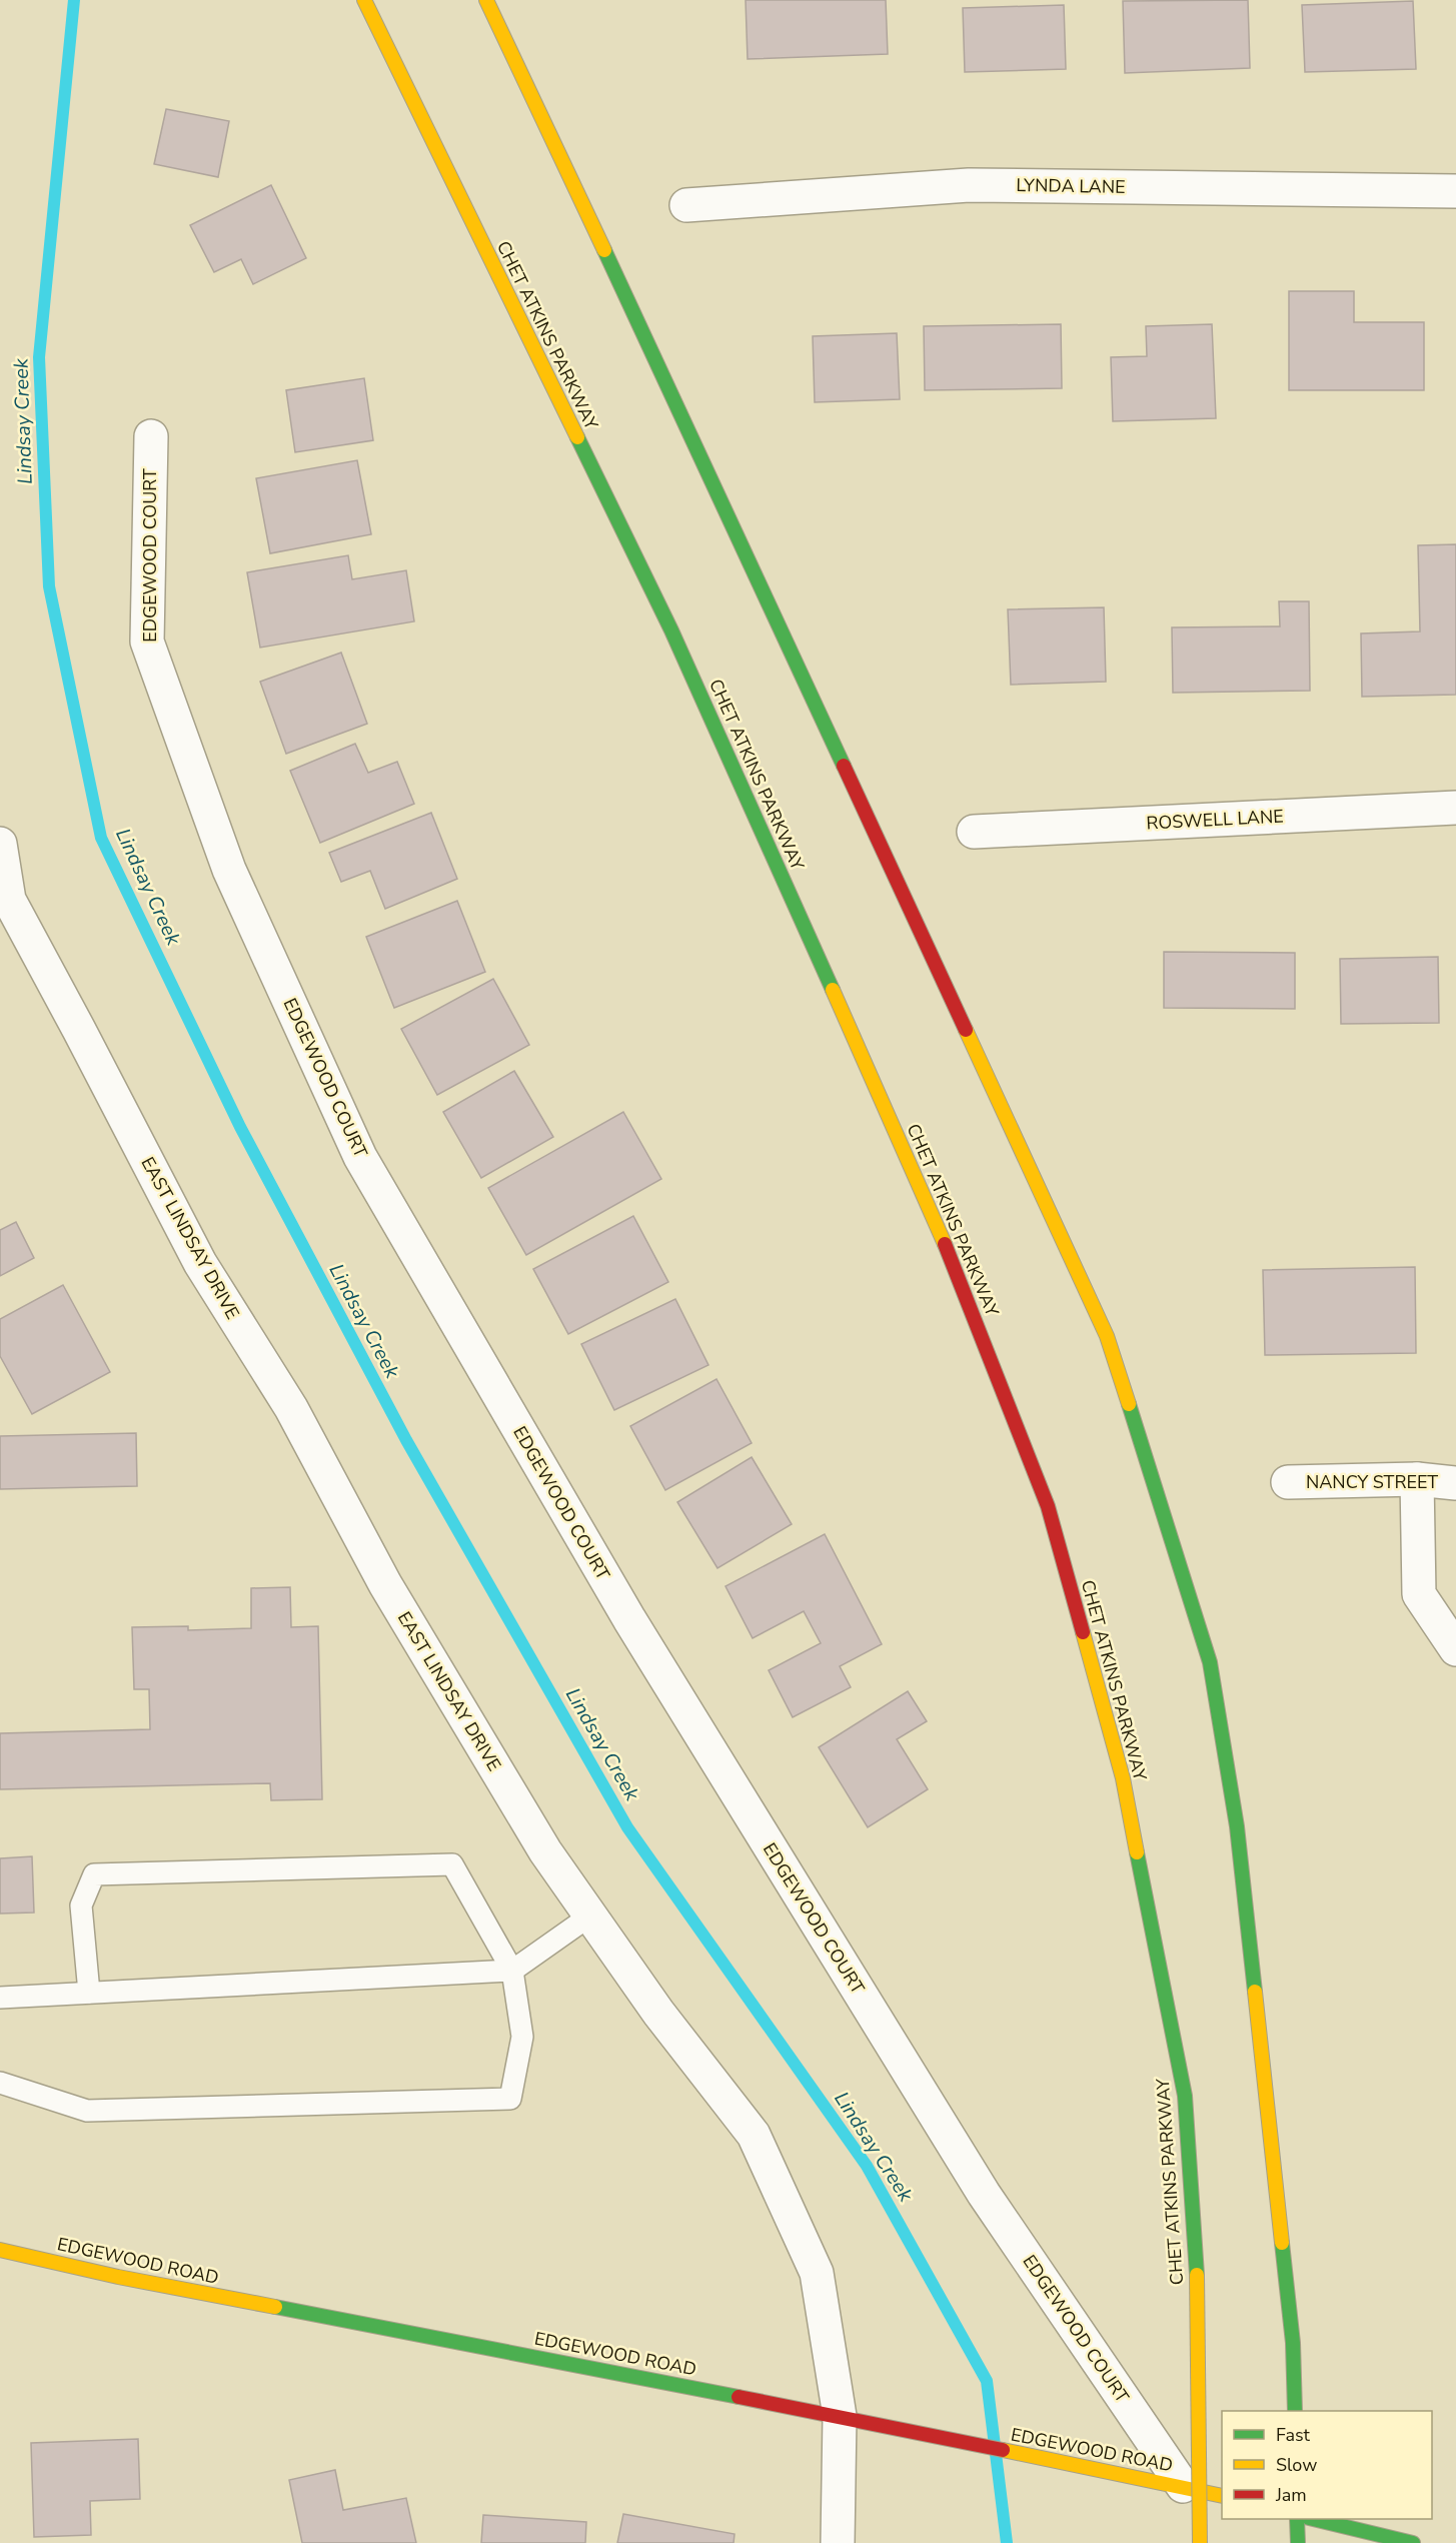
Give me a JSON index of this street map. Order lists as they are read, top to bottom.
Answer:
{
  "streets": {
    "main road": ["CHET ATKINS PARKWAY", "EDGEWOOD ROAD"],
    "street": [
      "LYNDA LANE",
      "EDGEWOOD COURT",
      "ROSWELL LANE",
      "EAST LINDSAY DRIVE",
      "NANCY STREET"
    ]
  },
  "crossings": [
    ["EDGEWOOD COURT", "EDGEWOOD ROAD"],
    ["EAST LINDSAY DRIVE", "EDGEWOOD ROAD"]
  ],
  "water": ["Lindsay Creek"],
  "legend": ["Fast", "Slow", "Jam"]
}
